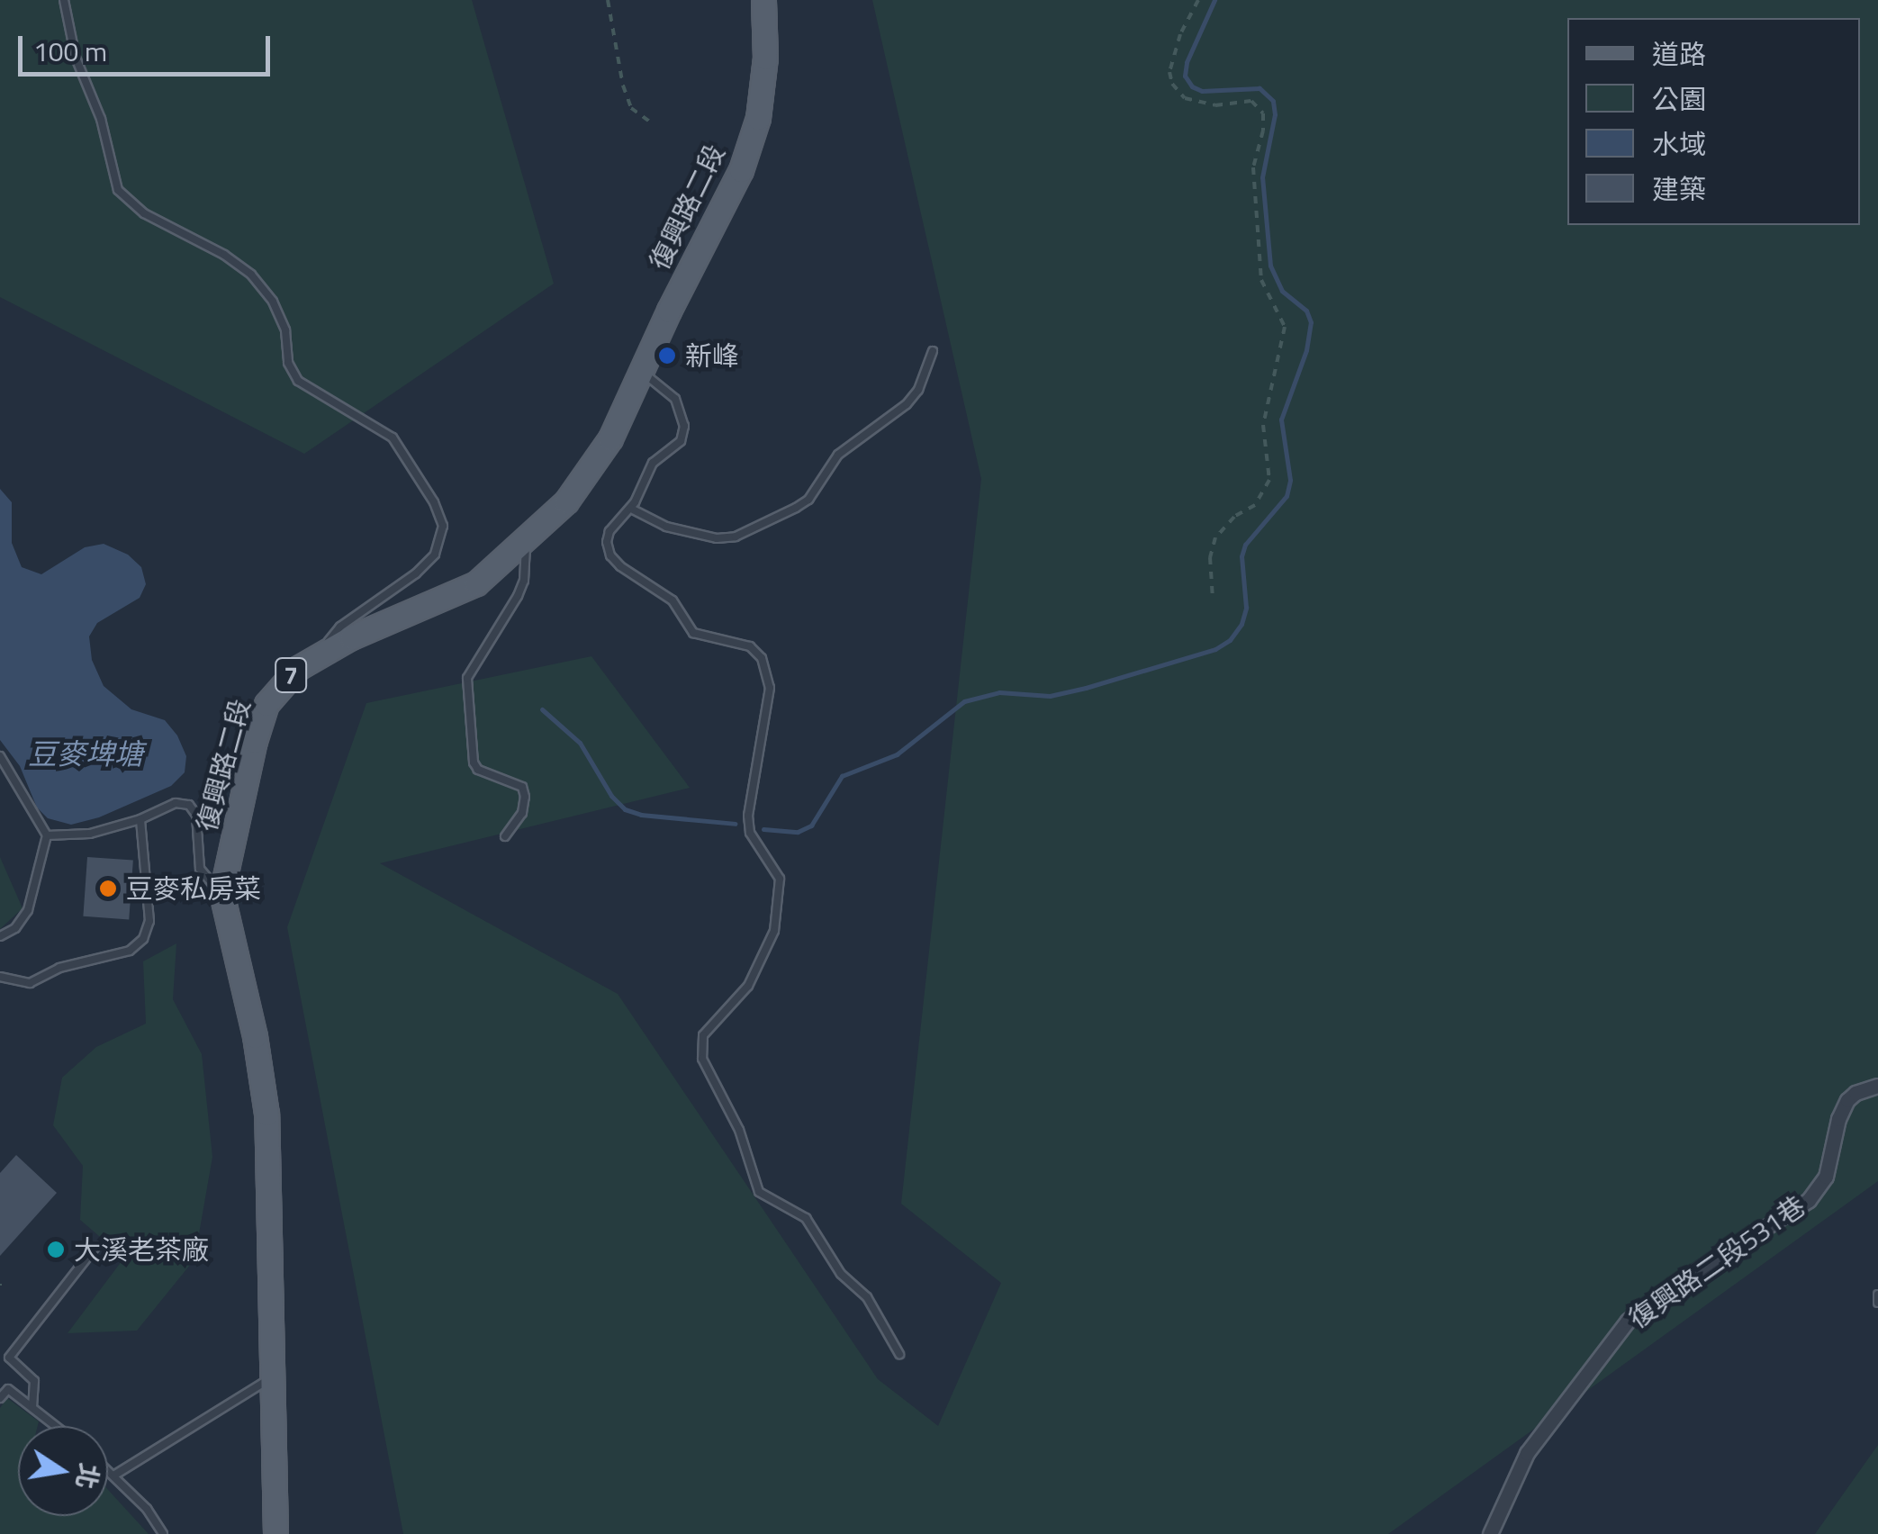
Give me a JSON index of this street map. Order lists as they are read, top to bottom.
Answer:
{
  "streets": {
    "main road": ["復興路二段", "7"],
    "street": ["復興路二段531巷"]
  },
  "water": ["豆麥埤塘"],
  "places": ["新峰", "豆麥私房菜", "大溪老茶廠"],
  "legend": [
    "道路",
    "公園",
    "水域",
    "建築"
  ],
  "scale_bar": "100 m",
  "north": "right"
}
